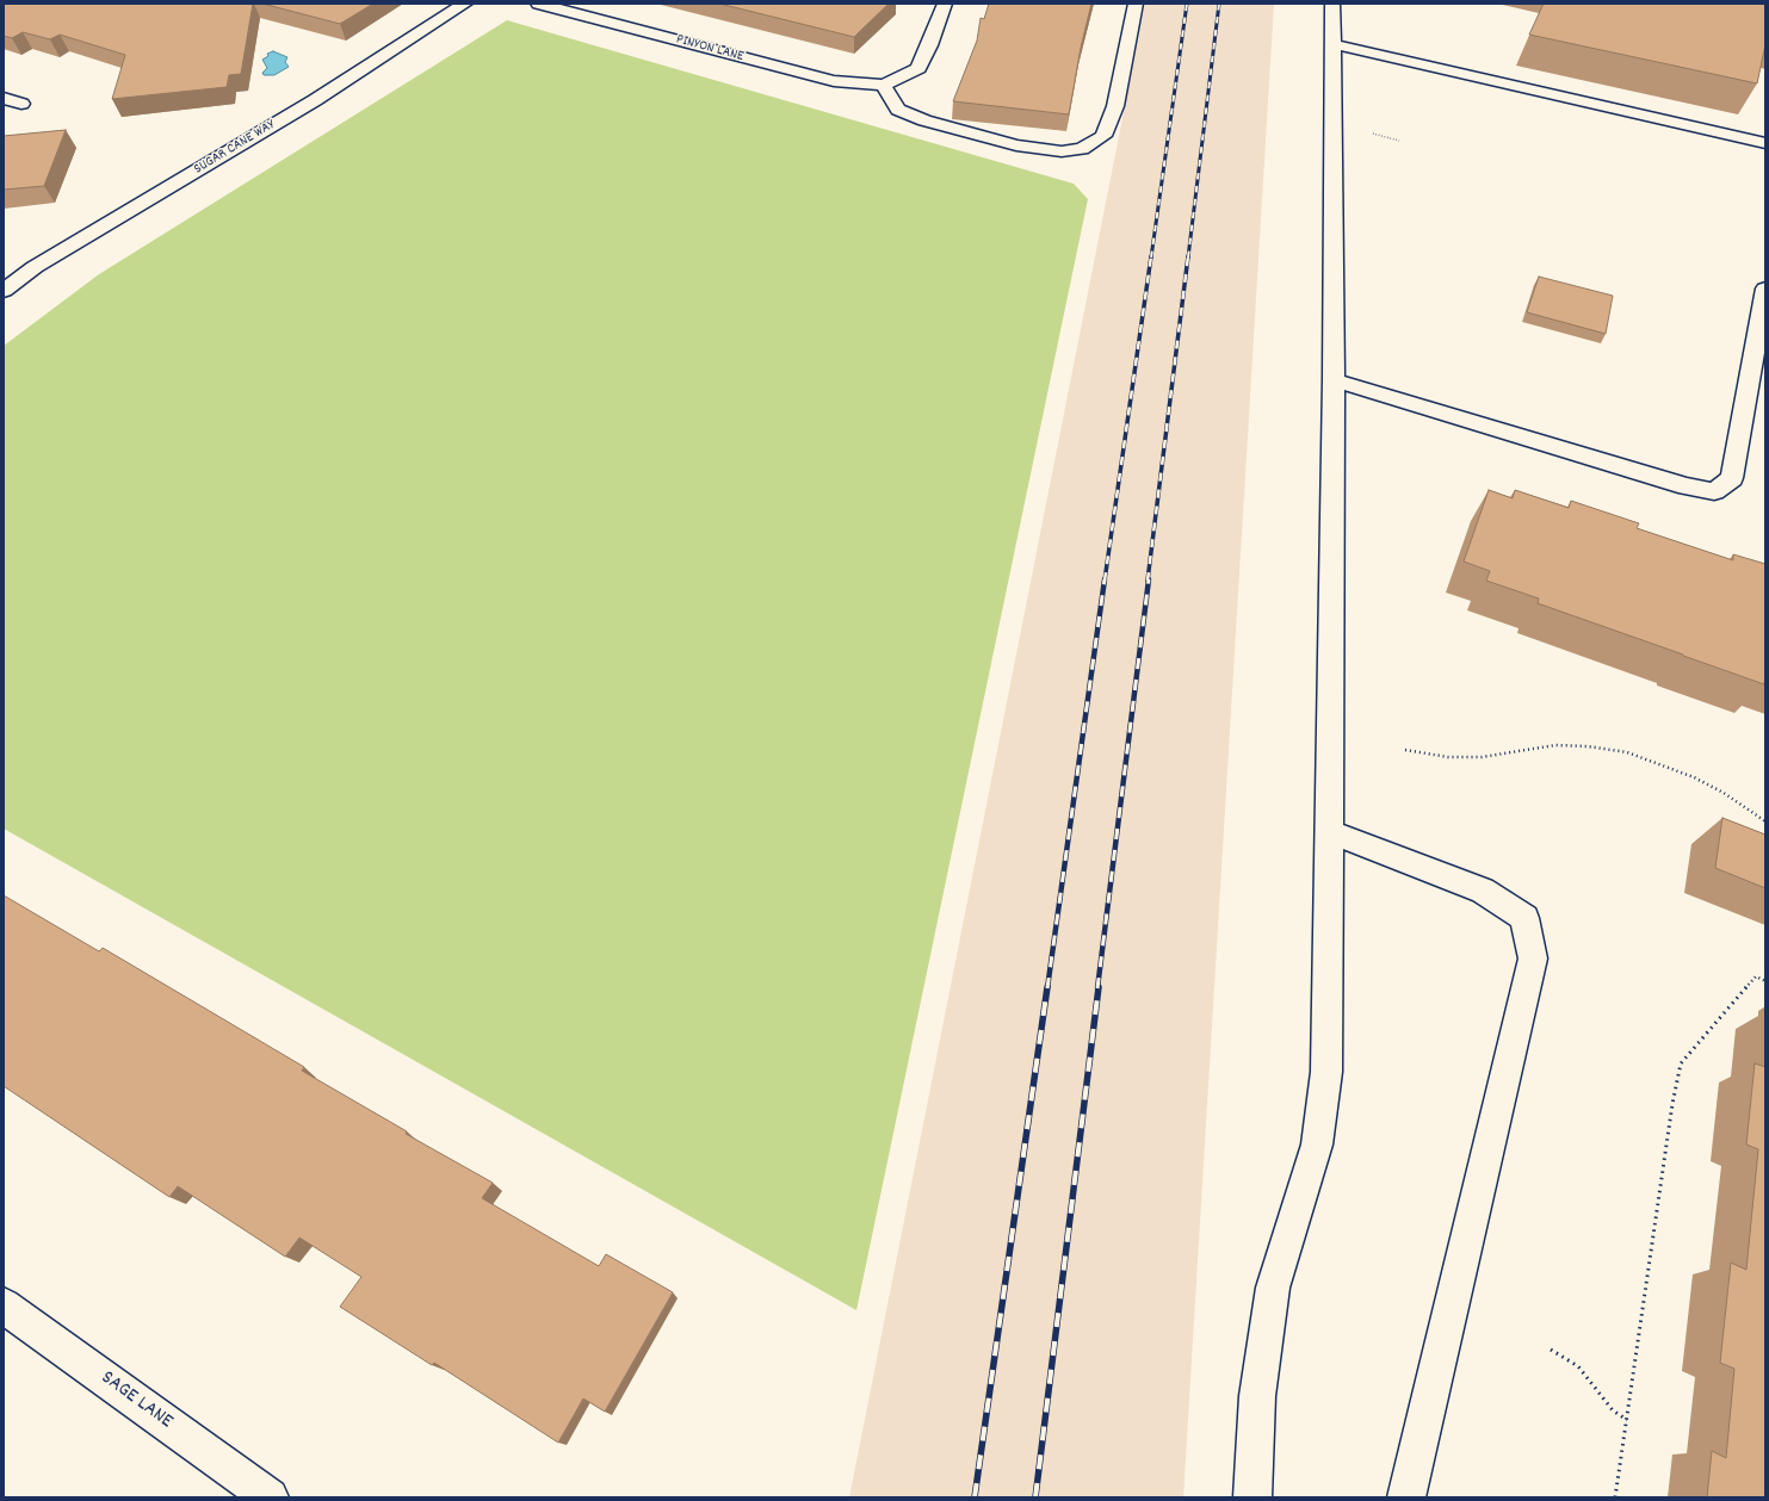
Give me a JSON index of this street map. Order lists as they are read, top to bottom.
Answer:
{
  "streets": {
    "street": ["PINYON LANE", "SUGAR CANE WAY", "SAGE LANE"]
  }
}
